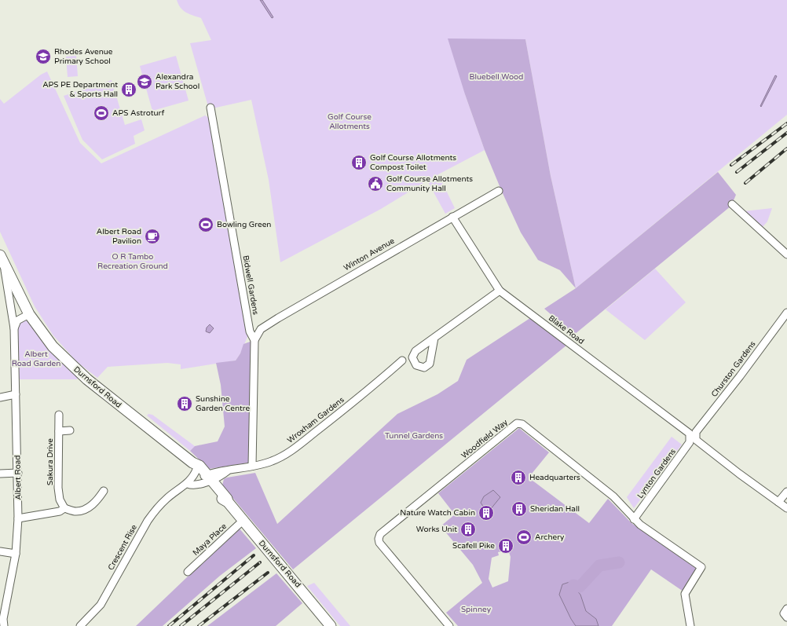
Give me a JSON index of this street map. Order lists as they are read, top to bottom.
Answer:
{
  "streets": {
    "main road": ["Durnsford Road"],
    "street": [
      "Winton Avenue",
      "Bidwell Gardens",
      "Blake Road",
      "Churston Gardens",
      "Wroxham Gardens",
      "Woodfield Way",
      "Sakura Drive",
      "Lynton Gardens",
      "Albert Road",
      "Maya Place",
      "Crescent Rise"
    ]
  },
  "crossings": [
    ["Winton Avenue", "Bidwell Gardens"],
    ["Winton Avenue", "Blake Road"],
    ["Bidwell Gardens", "Wroxham Gardens"],
    ["Blake Road", "Churston Gardens"],
    ["Blake Road", "Lynton Gardens"],
    ["Churston Gardens", "Lynton Gardens"],
    ["Durnsford Road", "Wroxham Gardens"],
    ["Durnsford Road", "Albert Road"],
    ["Durnsford Road", "Maya Place"],
    ["Durnsford Road", "Crescent Rise"],
    ["Wroxham Gardens", "Crescent Rise"],
    ["Woodfield Way", "Lynton Gardens"]
  ],
  "parks": [
    "Bluebell Wood",
    "Golf Course Allotments",
    "O R Tambo Recreation Ground",
    "Albert Road Garden",
    "Tunnel Gardens",
    "Spinney"
  ],
  "places": {
    "school or university": ["Rhodes Avenue Primary School", "Alexandra Park School"],
    "building": [
      "APS PE Department & Sports Hall",
      "Golf Course Allotments Compost Toilet",
      "Sunshine Garden Centre",
      "Headquarters",
      "Sheridan Hall",
      "Nature Watch Cabin",
      "Works Unit",
      "Scafell Pike"
    ],
    "sports": ["APS Astroturf", "Bowling Green", "Archery"],
    "public building": ["Golf Course Allotments Community Hall"],
    "cafe": ["Albert Road Pavilion"]
  }
}
